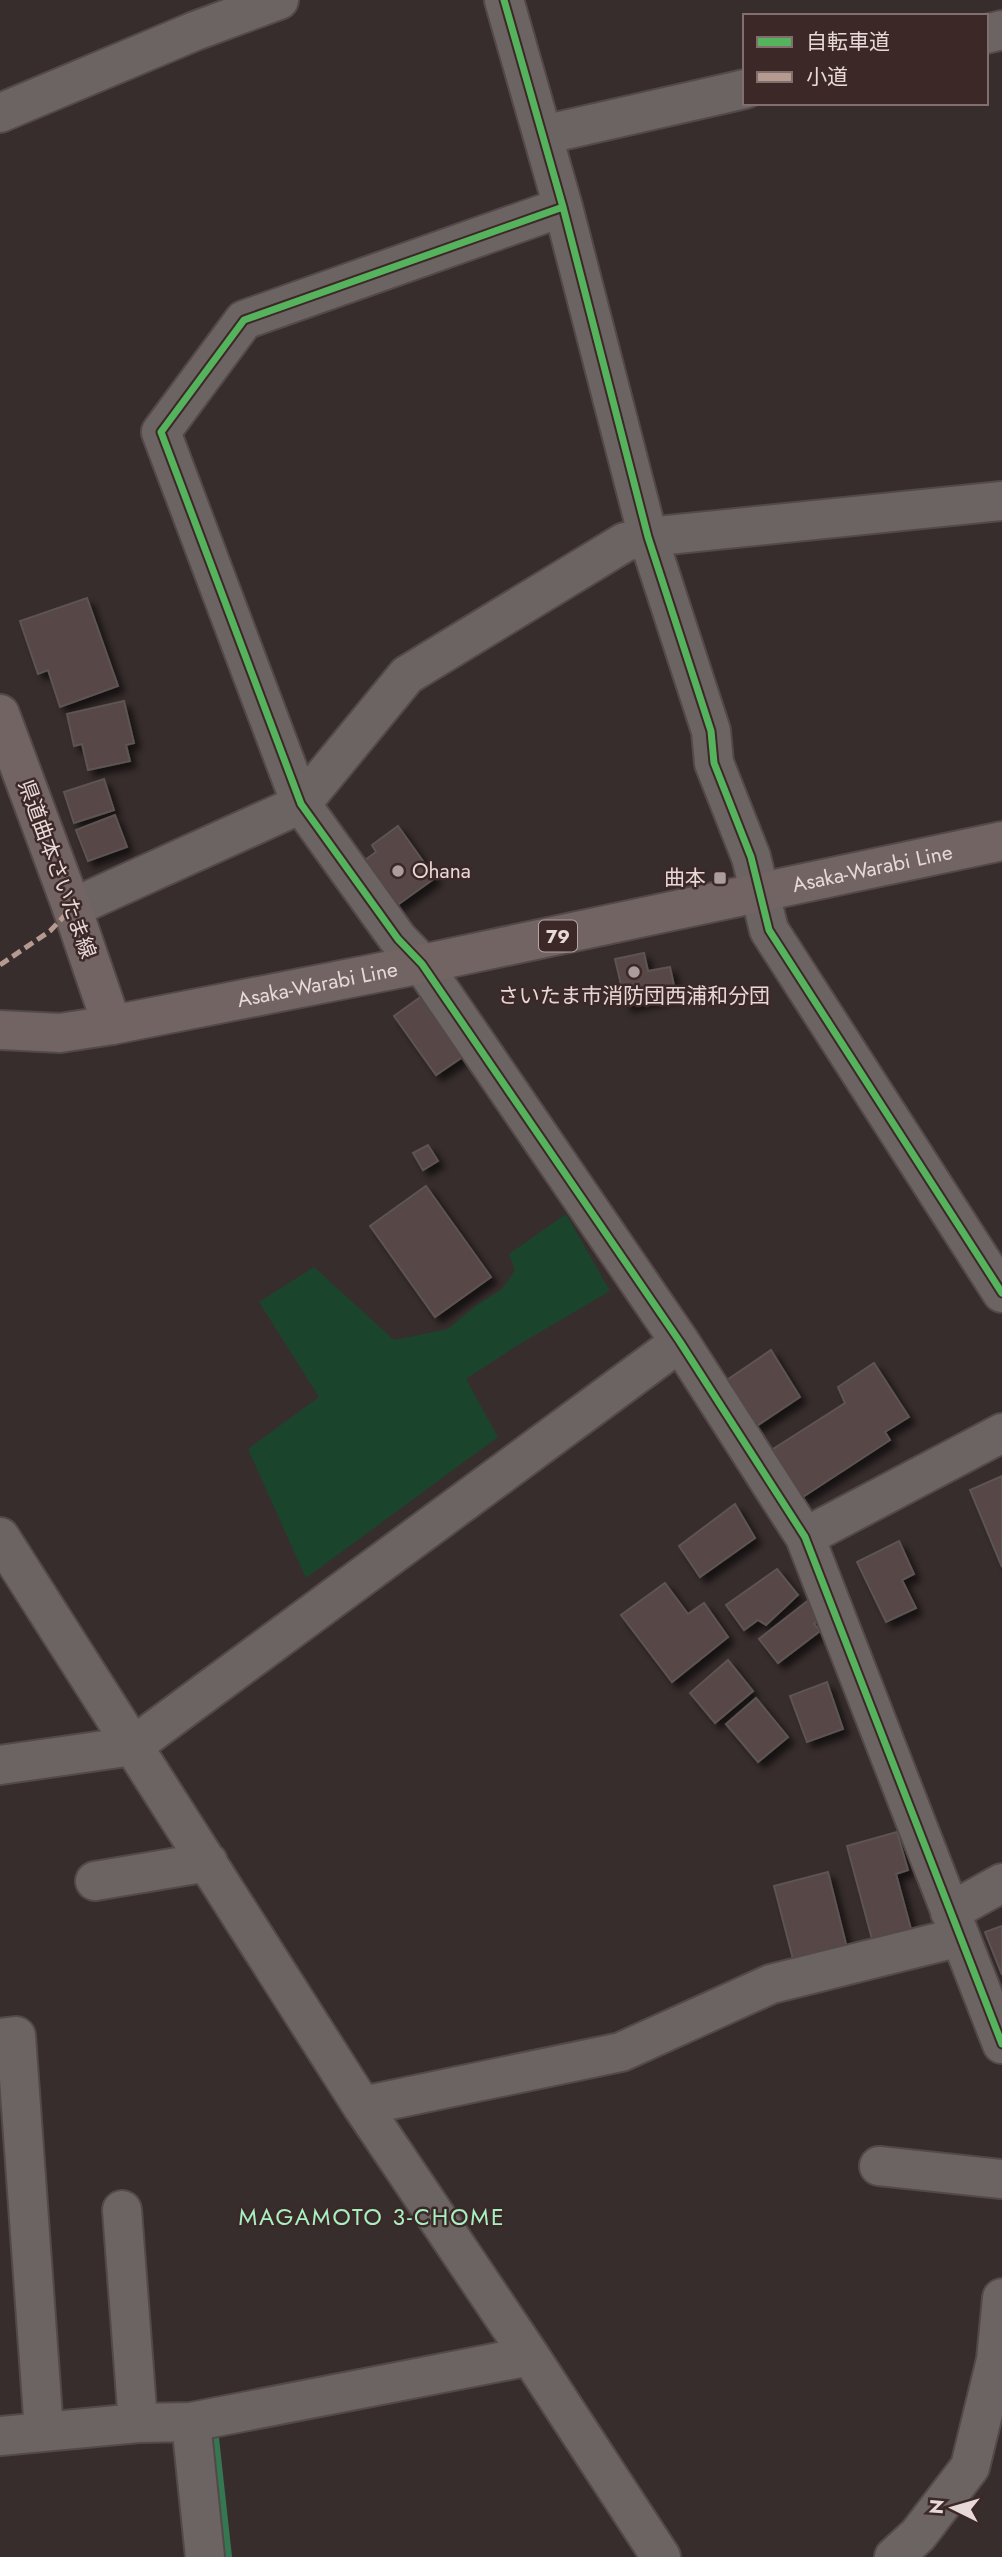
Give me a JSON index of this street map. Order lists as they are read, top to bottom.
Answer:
{
  "streets": {
    "main road": ["県道曲本さいたま線", "Asaka-Warabi Line", "79"]
  },
  "crossings": [
    ["県道曲本さいたま線", "Asaka-Warabi Line"]
  ],
  "districts": ["MAGAMOTO 3-CHOME"],
  "places": {
    "other": ["Ohana", "さいたま市消防団西浦和分団"],
    "transit": ["曲本"]
  },
  "legend": ["自転車道", "小道"],
  "north": "left"
}
